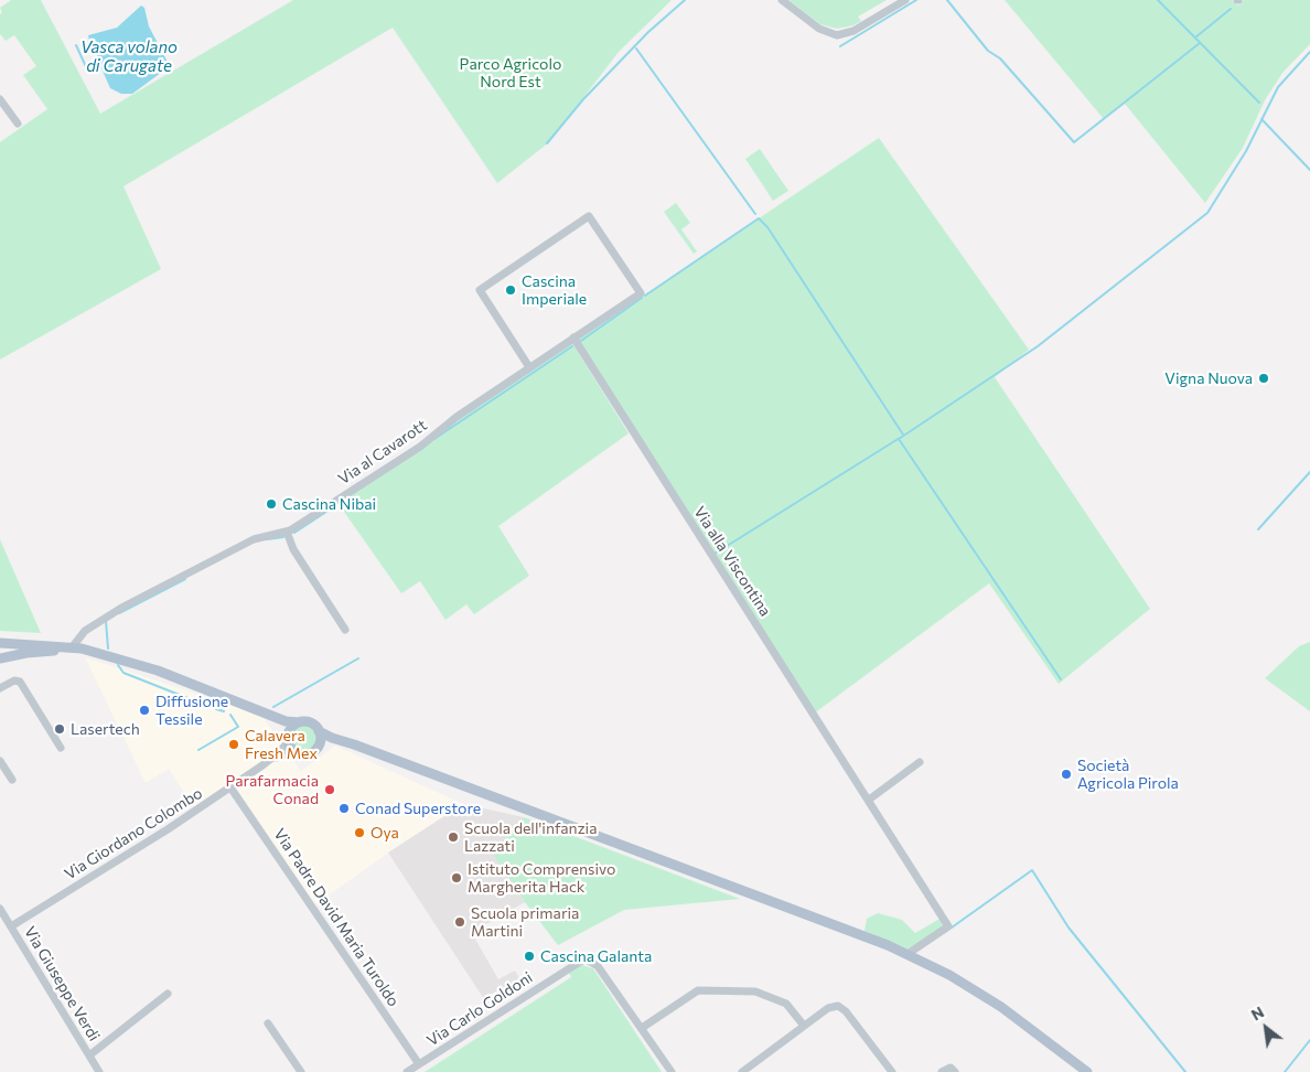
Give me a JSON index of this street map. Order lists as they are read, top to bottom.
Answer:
{
  "streets": {
    "street": [
      "Via al Cavarott",
      "Via alla Viscontina",
      "Via Giordano Colombo",
      "Via Padre David Maria Turoldo",
      "Via Giuseppe Verdi",
      "Via Carlo Goldoni"
    ]
  },
  "crossings": [
    ["Via al Cavarott", "Via alla Viscontina"],
    ["Via Giordano Colombo", "Via Padre David Maria Turoldo"],
    ["Via Giordano Colombo", "Via Giuseppe Verdi"],
    ["Via Padre David Maria Turoldo", "Via Carlo Goldoni"]
  ],
  "water": ["Vasca volano di Carugate"],
  "parks": ["Parco Agricolo Nord Est"],
  "places": [
    "Cascina Imperiale",
    "Vigna Nuova",
    "Cascina Nibai",
    "Diffusione Tessile",
    "Lasertech",
    "Calavera Fresh Mex",
    "Società Agricola Pirola",
    "Parafarmacia Conad",
    "Conad Superstore",
    "Oya",
    "Scuola dell'infanzia Lazzati",
    "Istituto Comprensivo Margherita Hack",
    "Scuola primaria Martini",
    "Cascina Galanta"
  ],
  "north": "top left"
}
